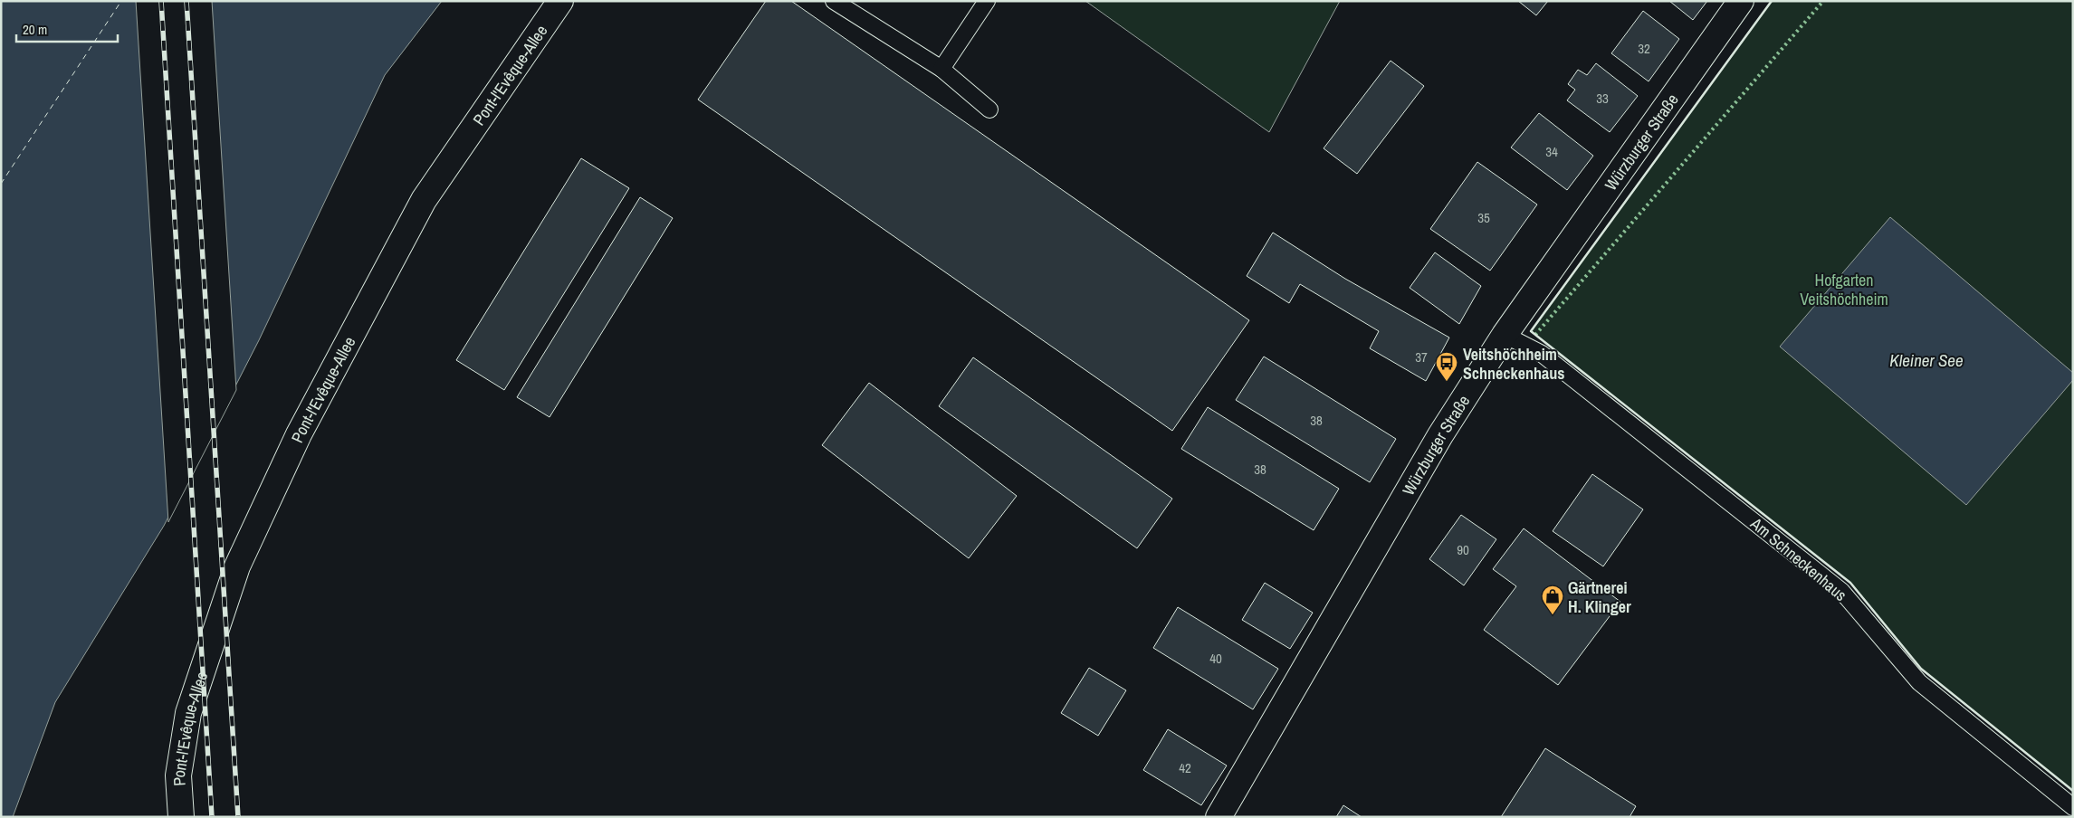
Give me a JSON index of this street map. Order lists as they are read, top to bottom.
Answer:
{
  "streets": {
    "street": ["Pont-l'Evêque-Allee", "Würzburger Straße"],
    "lane": ["Am Schneckenhaus"]
  },
  "crossings": [
    ["Würzburger Straße", "Am Schneckenhaus"]
  ],
  "water": ["Kleiner See"],
  "parks": ["Hofgarten Veitshöchheim"],
  "places": {
    "bus stop": ["Veitshöchheim Schneckenhaus"],
    "shop": ["Gärtnerei H. Klinger"]
  },
  "house_numbers": [
    "32",
    "33",
    "34",
    "35",
    "37",
    "38",
    "38",
    "90",
    "40",
    "42"
  ],
  "scale_bar": "20 m"
}
